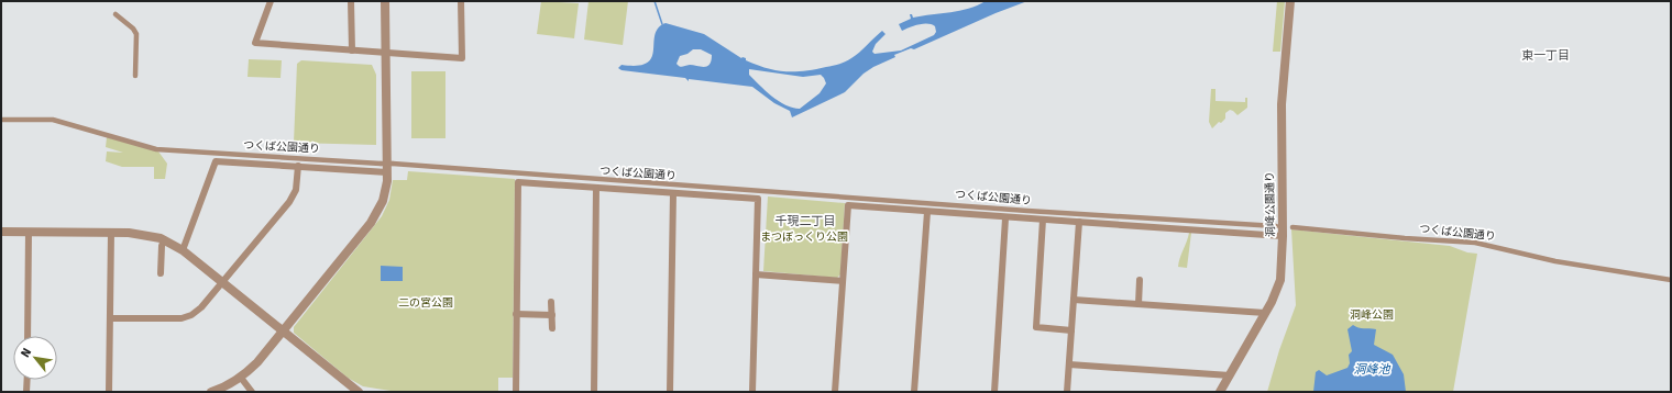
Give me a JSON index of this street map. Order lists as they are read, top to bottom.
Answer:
{
  "streets": {
    "street": ["つくば公園通り", "洞峰公園通り"]
  },
  "districts": ["東一丁目", "千現二丁目"],
  "water": ["洞峰池"],
  "parks": ["まつぼっくり公園", "二の宮公園", "洞峰公園"],
  "north": "top left"
}
